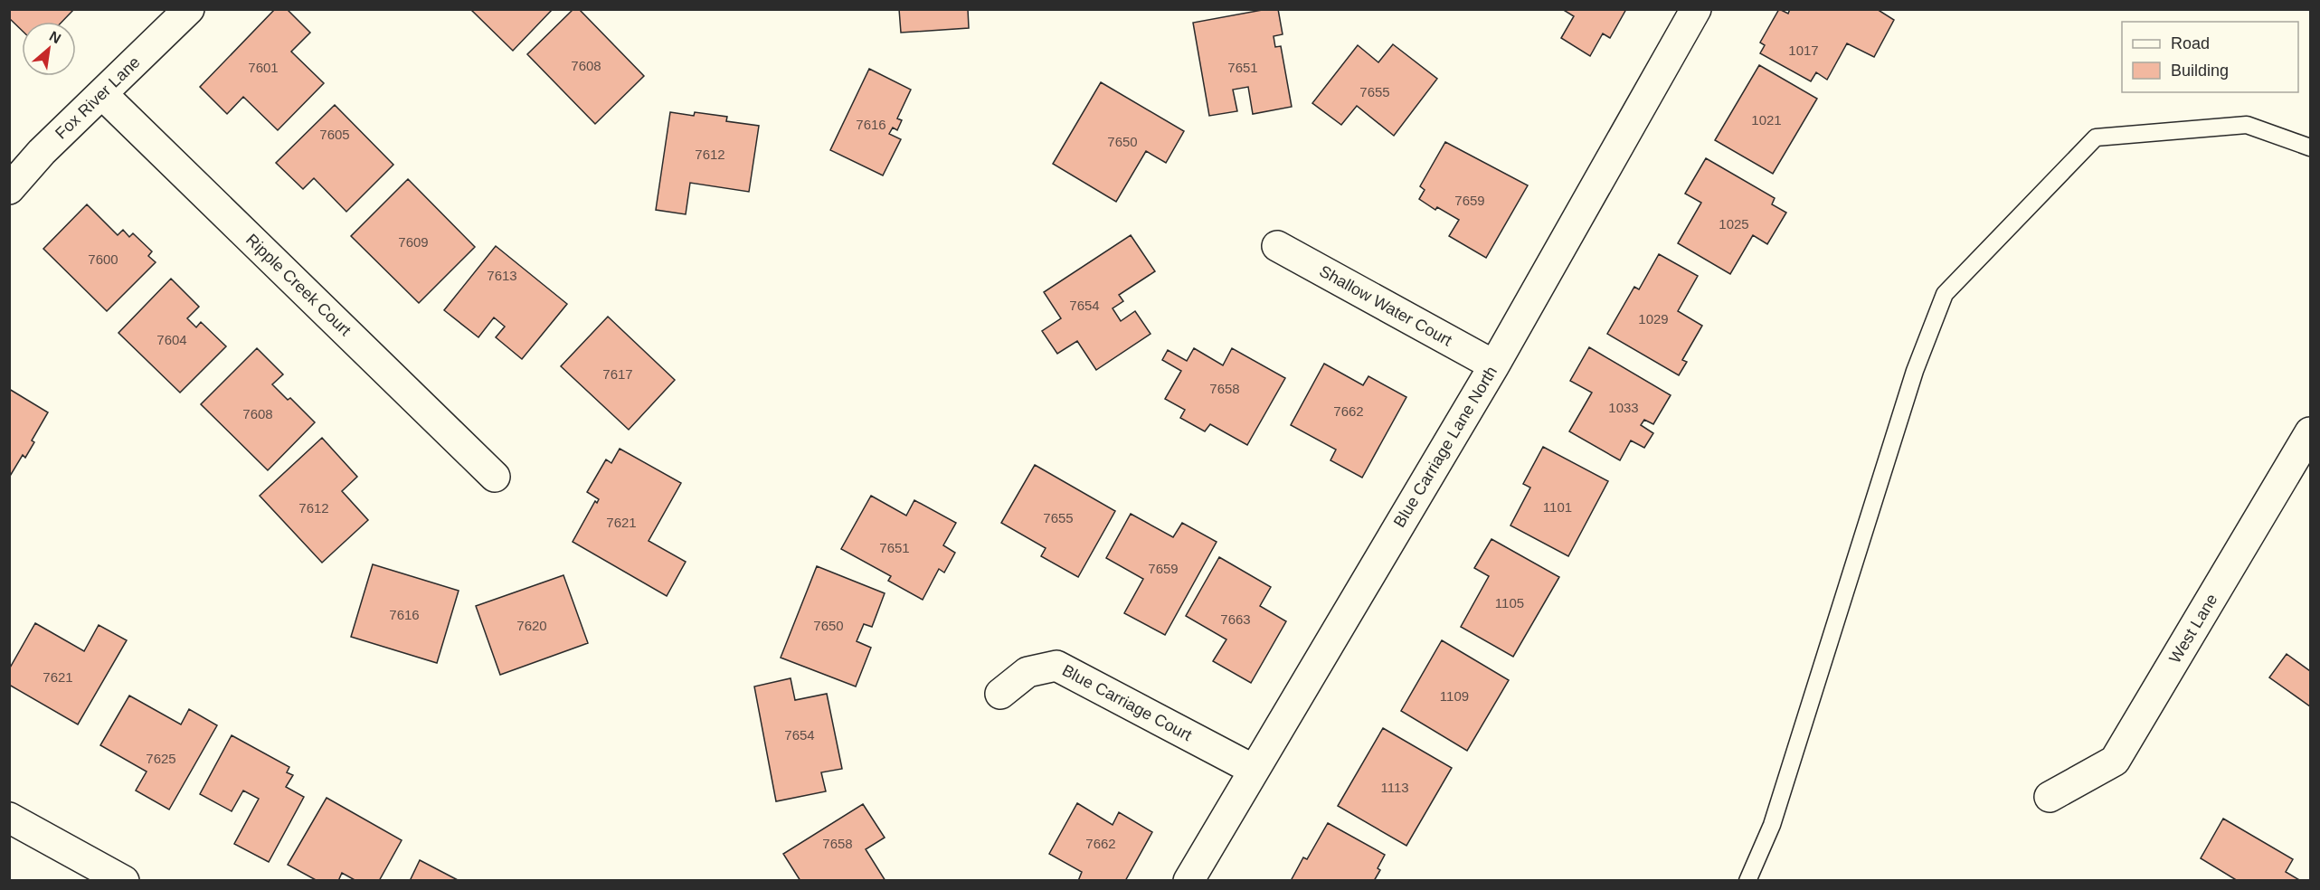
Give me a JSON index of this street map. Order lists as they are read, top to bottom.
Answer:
{
  "streets": {
    "street": [
      "Fox River Lane",
      "Ripple Creek Court",
      "Shallow Water Court",
      "Blue Carriage Lane North",
      "West Lane",
      "Blue Carriage Court"
    ]
  },
  "crossings": [
    ["Fox River Lane", "Ripple Creek Court"],
    ["Shallow Water Court", "Blue Carriage Lane North"],
    ["Blue Carriage Lane North", "Blue Carriage Court"]
  ],
  "house_numbers": [
    "1017",
    "7608",
    "7601",
    "7651",
    "7655",
    "1021",
    "7616",
    "7605",
    "7650",
    "7612",
    "7659",
    "1025",
    "7609",
    "7600",
    "7613",
    "7654",
    "1029",
    "7604",
    "7617",
    "7658",
    "1033",
    "7662",
    "7608",
    "1101",
    "7612",
    "7655",
    "7621",
    "7651",
    "7659",
    "1105",
    "7616",
    "7663",
    "7620",
    "7650",
    "7621",
    "1109",
    "7654",
    "7625",
    "1113",
    "7658",
    "7662"
  ],
  "legend": ["Road", "Building"],
  "north": "top right"
}
